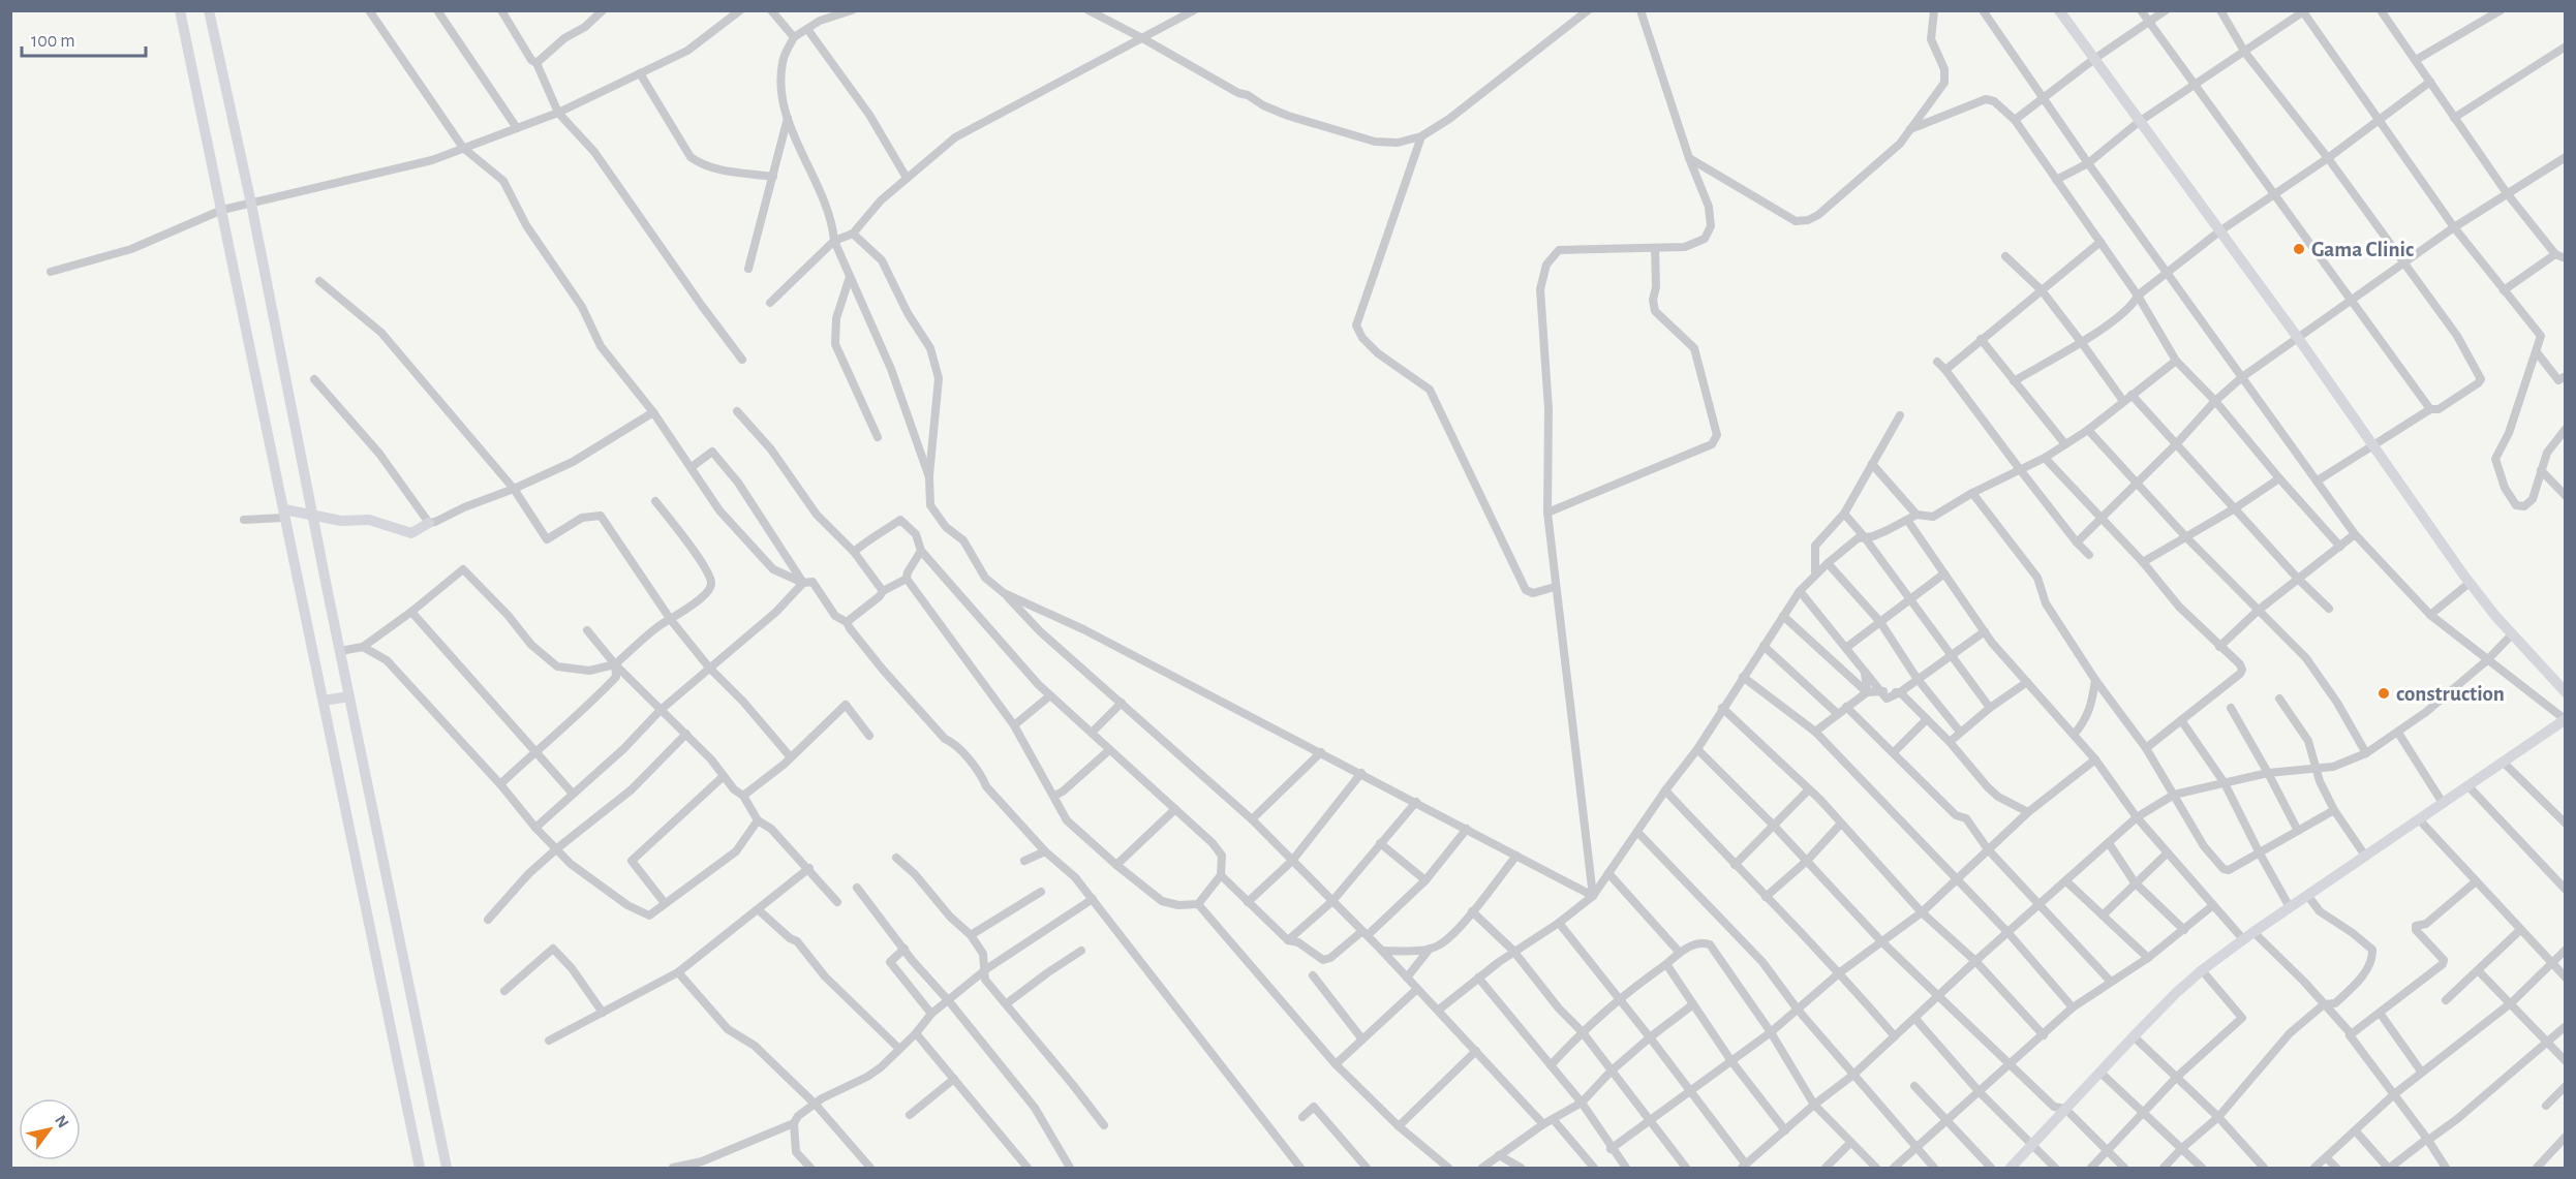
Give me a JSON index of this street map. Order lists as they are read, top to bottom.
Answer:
{
  "places": ["Gama Clinic", "construction"],
  "scale_bar": "100 m",
  "north": "top right"
}
